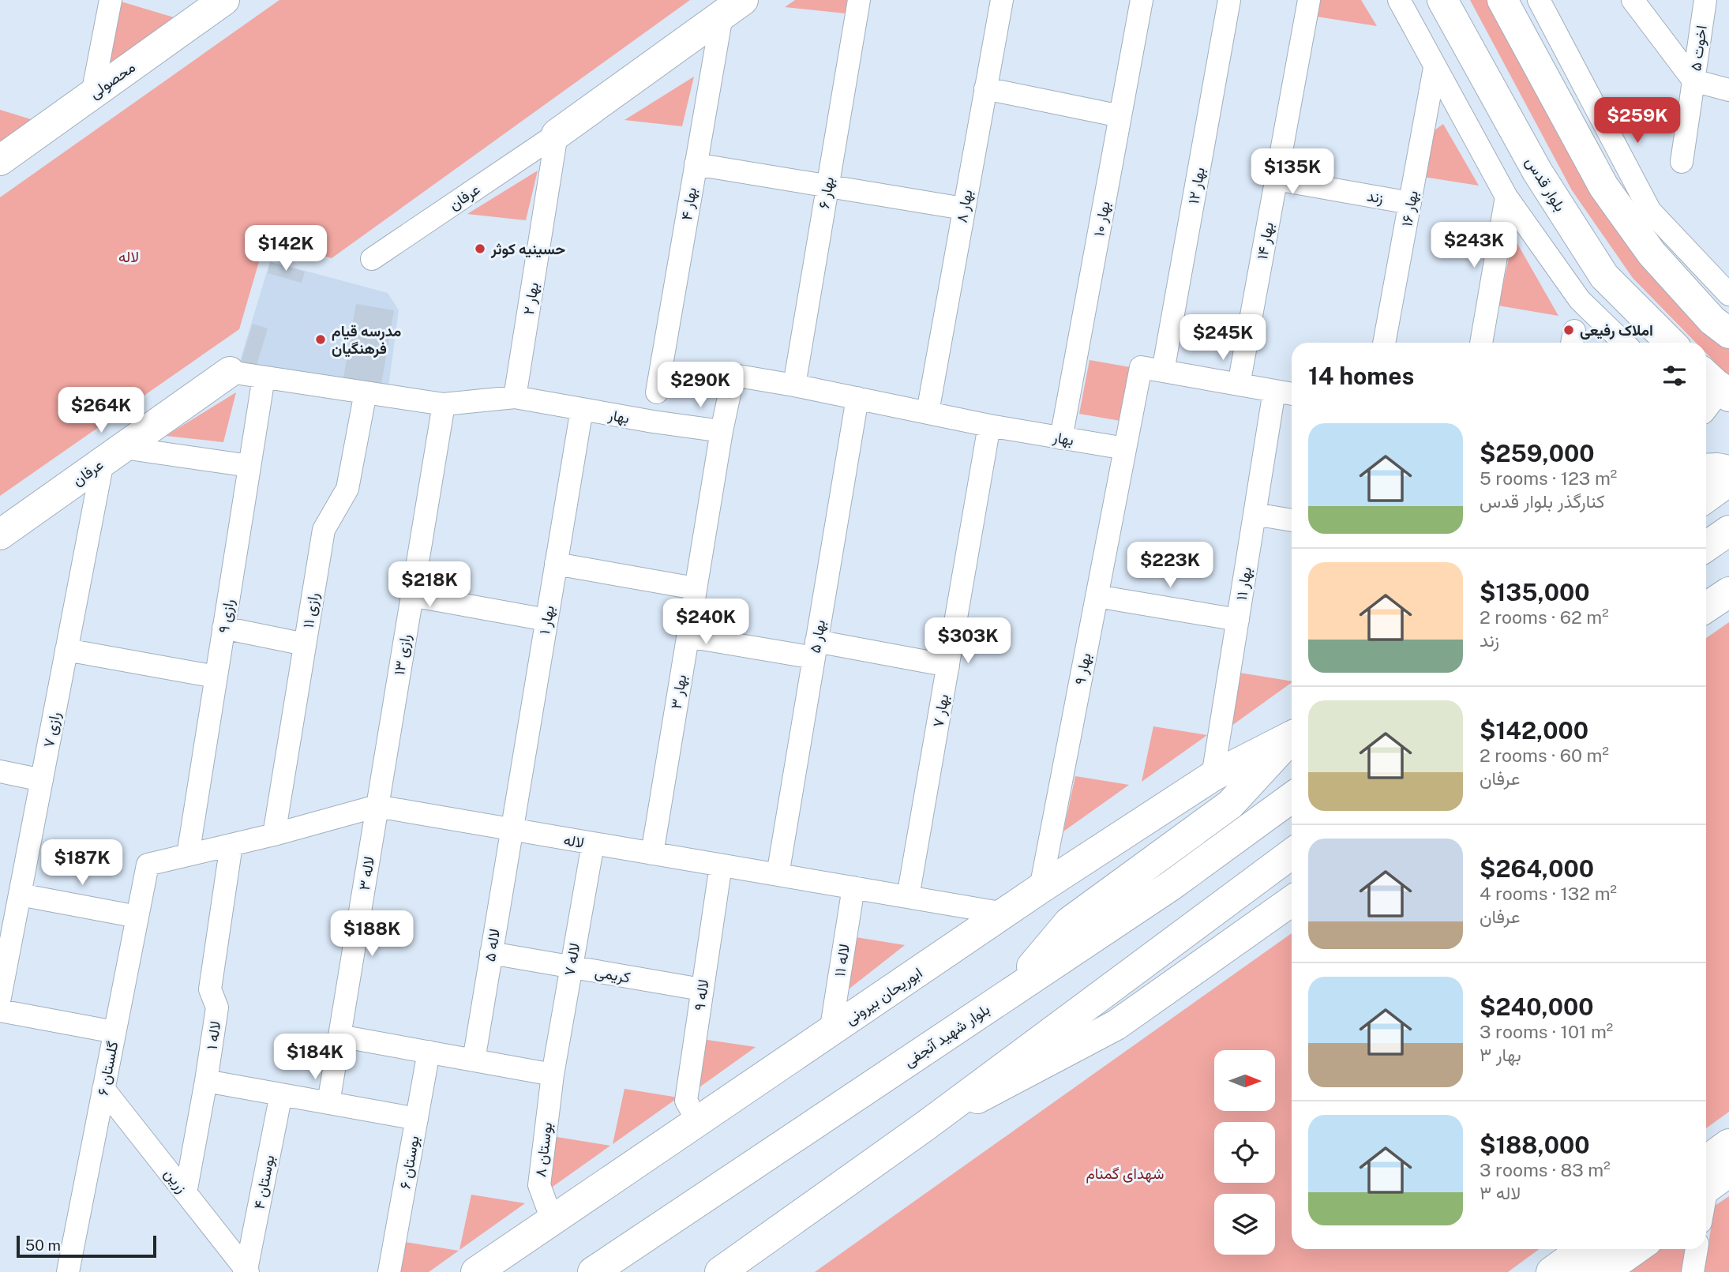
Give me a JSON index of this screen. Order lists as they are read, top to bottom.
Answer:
{
  "streets": {
    "main road": [
      "محصولی",
      "بلوار قدس",
      "عرفان",
      "ابوریحان بیرونی",
      "بلوار شهید آنجفی"
    ],
    "street": [
      "اخوت ۵",
      "بهار ۱۲",
      "بهار ۶",
      "زند",
      "بهار ۴",
      "بهار ۸",
      "بهار ۱۶",
      "بهار ۱۰",
      "بهار ۱۴",
      "بهار ۲",
      "بهار",
      "بهار ۱۱",
      "رازی ۱۱",
      "رازی ۹",
      "بهار ۱",
      "بهار ۵",
      "رازی ۱۳",
      "بهار ۹",
      "بهار ۳",
      "بهار ۷",
      "رازی ۷",
      "لاله",
      "لاله ۳",
      "لاله ۵",
      "لاله ۷",
      "لاله ۱۱",
      "کریمی",
      "لاله ۹",
      "لاله ۱",
      "گلستان ۶",
      "بوستان ۸",
      "بوستان ۶",
      "زرین",
      "بوستان ۴"
    ]
  },
  "crossings": [
    ["بهار ۱۲", "بهار ۹"],
    ["بهار ۶", "بهار"],
    ["عرفان", "بهار ۲"],
    ["عرفان", "بهار"],
    ["عرفان", "رازی ۷"],
    ["زند", "بهار ۱۶"],
    ["زند", "بهار ۱۴"],
    ["بهار ۸", "بهار"],
    ["بهار ۱۰", "بهار"],
    ["بهار ۲", "بهار"],
    ["بهار", "رازی ۱۱"],
    ["بهار", "رازی ۹"],
    ["بهار", "بهار ۱"],
    ["بهار", "بهار ۵"],
    ["بهار", "رازی ۱۳"],
    ["بهار", "بهار ۹"],
    ["بهار", "بهار ۳"],
    ["بهار", "بهار ۷"],
    ["بهار ۱۱", "ابوریحان بیرونی"],
    ["رازی ۱۱", "لاله"],
    ["رازی ۹", "لاله"],
    ["بهار ۱", "لاله"],
    ["بهار ۱", "لاله ۵"],
    ["بهار ۵", "لاله"],
    ["رازی ۱۳", "لاله"],
    ["رازی ۱۳", "لاله ۳"],
    ["بهار ۹", "ابوریحان بیرونی"],
    ["بهار ۳", "لاله"],
    ["بهار ۷", "لاله"],
    ["لاله", "لاله ۳"],
    ["لاله", "لاله ۵"],
    ["لاله", "لاله ۷"],
    ["لاله", "لاله ۱۱"],
    ["لاله", "لاله ۹"],
    ["لاله", "ابوریحان بیرونی"],
    ["لاله", "لاله ۱"],
    ["لاله", "گلستان ۶"],
    ["لاله ۵", "کریمی"],
    ["لاله ۷", "کریمی"],
    ["لاله ۷", "بوستان ۸"],
    ["لاله ۱۱", "ابوریحان بیرونی"],
    ["کریمی", "لاله ۹"],
    ["لاله ۹", "ابوریحان بیرونی"],
    ["ابوریحان بیرونی", "بوستان ۸"],
    ["لاله ۱", "زرین"],
    ["گلستان ۶", "زرین"],
    ["زرین", "بوستان ۴"]
  ],
  "parks": ["لاله", "شهدای گمنام"],
  "places": ["حسینیه کوثر", "املاک رفیعی", "مدرسه قیام فرهنگیان"],
  "scale_bar": "50 m",
  "north": "right",
  "page": {
    "price": [
      "$259K",
      "$135K",
      "$243K",
      "$142K",
      "$245K",
      "$290K",
      "$264K",
      "$223K",
      "$218K",
      "$240K",
      "$303K",
      "$187K",
      "$188K",
      "$184K"
    ],
    "heading": "14 homes",
    "list": [
      {
        "name": "$259,000",
        "note": "5 rooms · 123 m² · کنارگذر بلوار قدس"
      },
      {
        "name": "$135,000",
        "note": "2 rooms · 62 m² · زند"
      },
      {
        "name": "$142,000",
        "note": "2 rooms · 60 m² · عرفان"
      },
      {
        "name": "$264,000",
        "note": "4 rooms · 132 m² · عرفان"
      },
      {
        "name": "$240,000",
        "note": "3 rooms · 101 m² · بهار ۳"
      },
      {
        "name": "$188,000",
        "note": "3 rooms · 83 m² · لاله ۳"
      }
    ],
    "scale": "50 m"
  }
}
